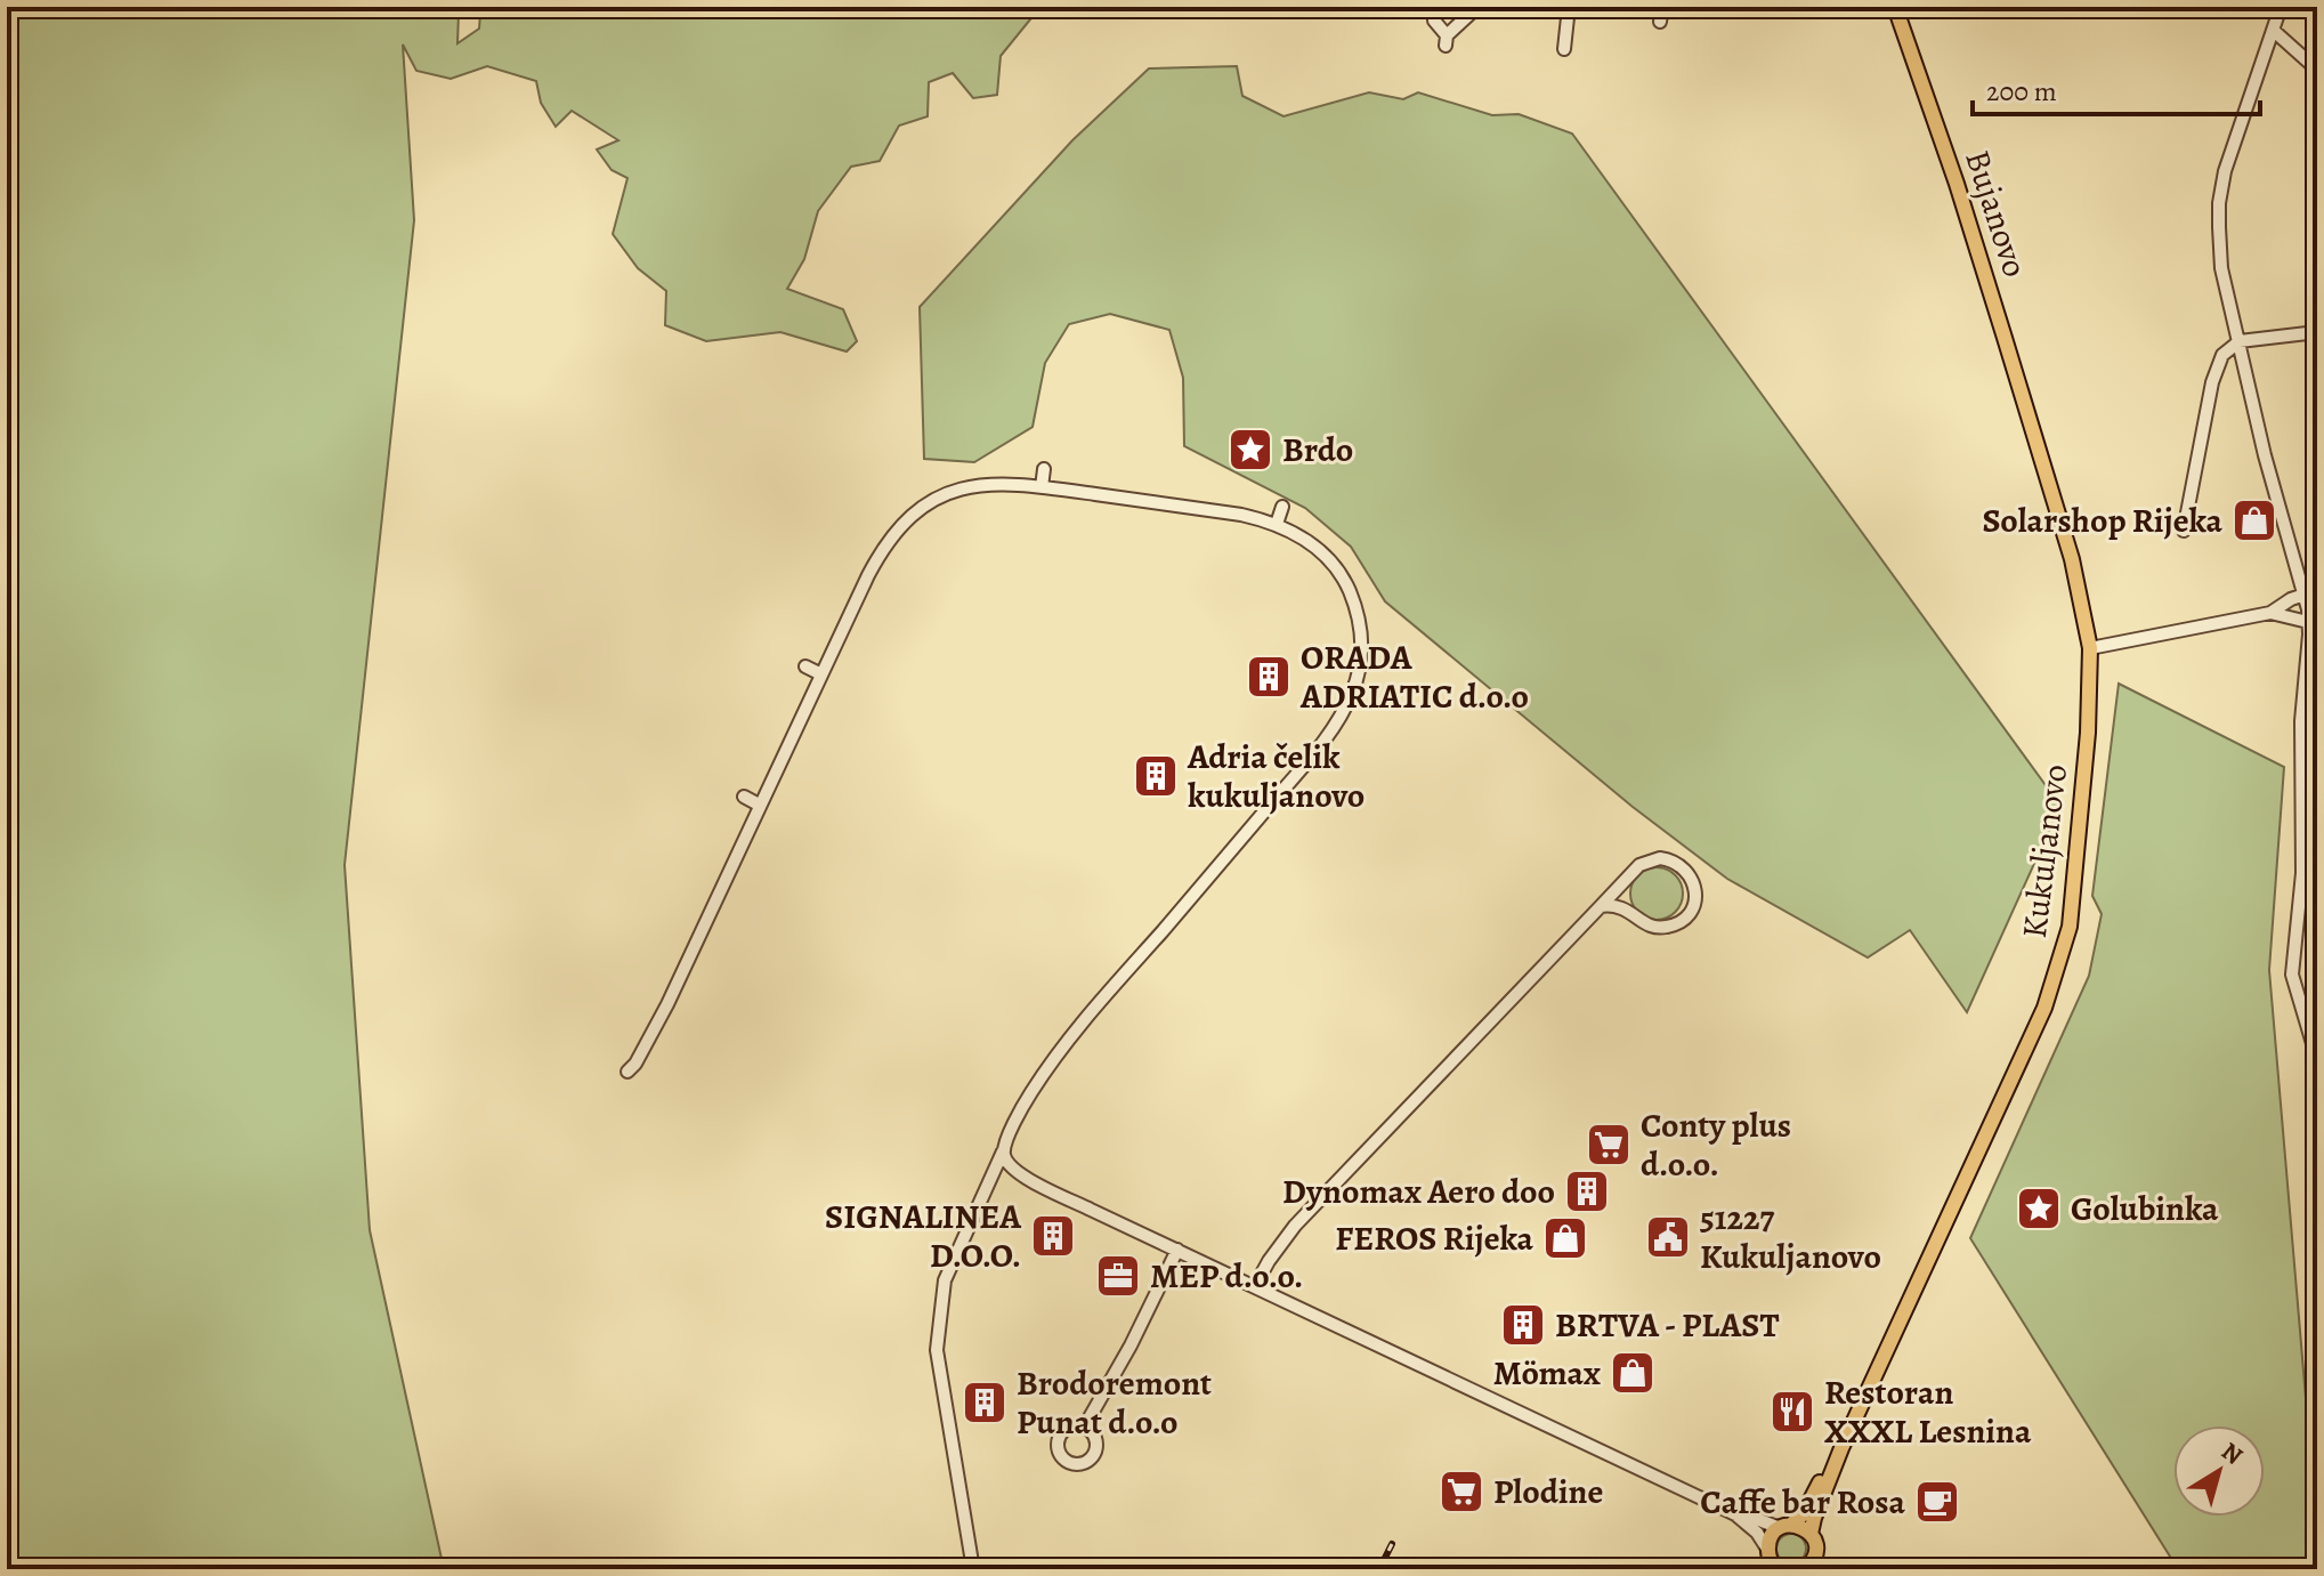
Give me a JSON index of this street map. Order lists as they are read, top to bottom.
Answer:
{
  "streets": {
    "main road": ["Bujanovo", "Kukuljanovo"]
  },
  "crossings": [
    ["Bujanovo", "Kukuljanovo"]
  ],
  "places": {
    "place": ["Brdo", "Golubinka"],
    "shop": ["Solarshop Rijeka", "FEROS Rijeka", "Mömax"],
    "building": [
      "ORADA ADRIATIC d.o.o",
      "Adria čelik kukuljanovo",
      "Dynomax Aero doo",
      "SIGNALINEA D.O.O.",
      "BRTVA - PLAST",
      "Brodoremont Punat d.o.o"
    ],
    "supermarket": ["Conty plus d.o.o.", "Plodine"],
    "public building": ["51227 Kukuljanovo"],
    "office": ["MEP d.o.o."],
    "restaurant": ["Restoran XXXL Lesnina"],
    "cafe": ["Caffe bar Rosa"]
  },
  "scale_bar": "200 m",
  "north": "top right"
}
